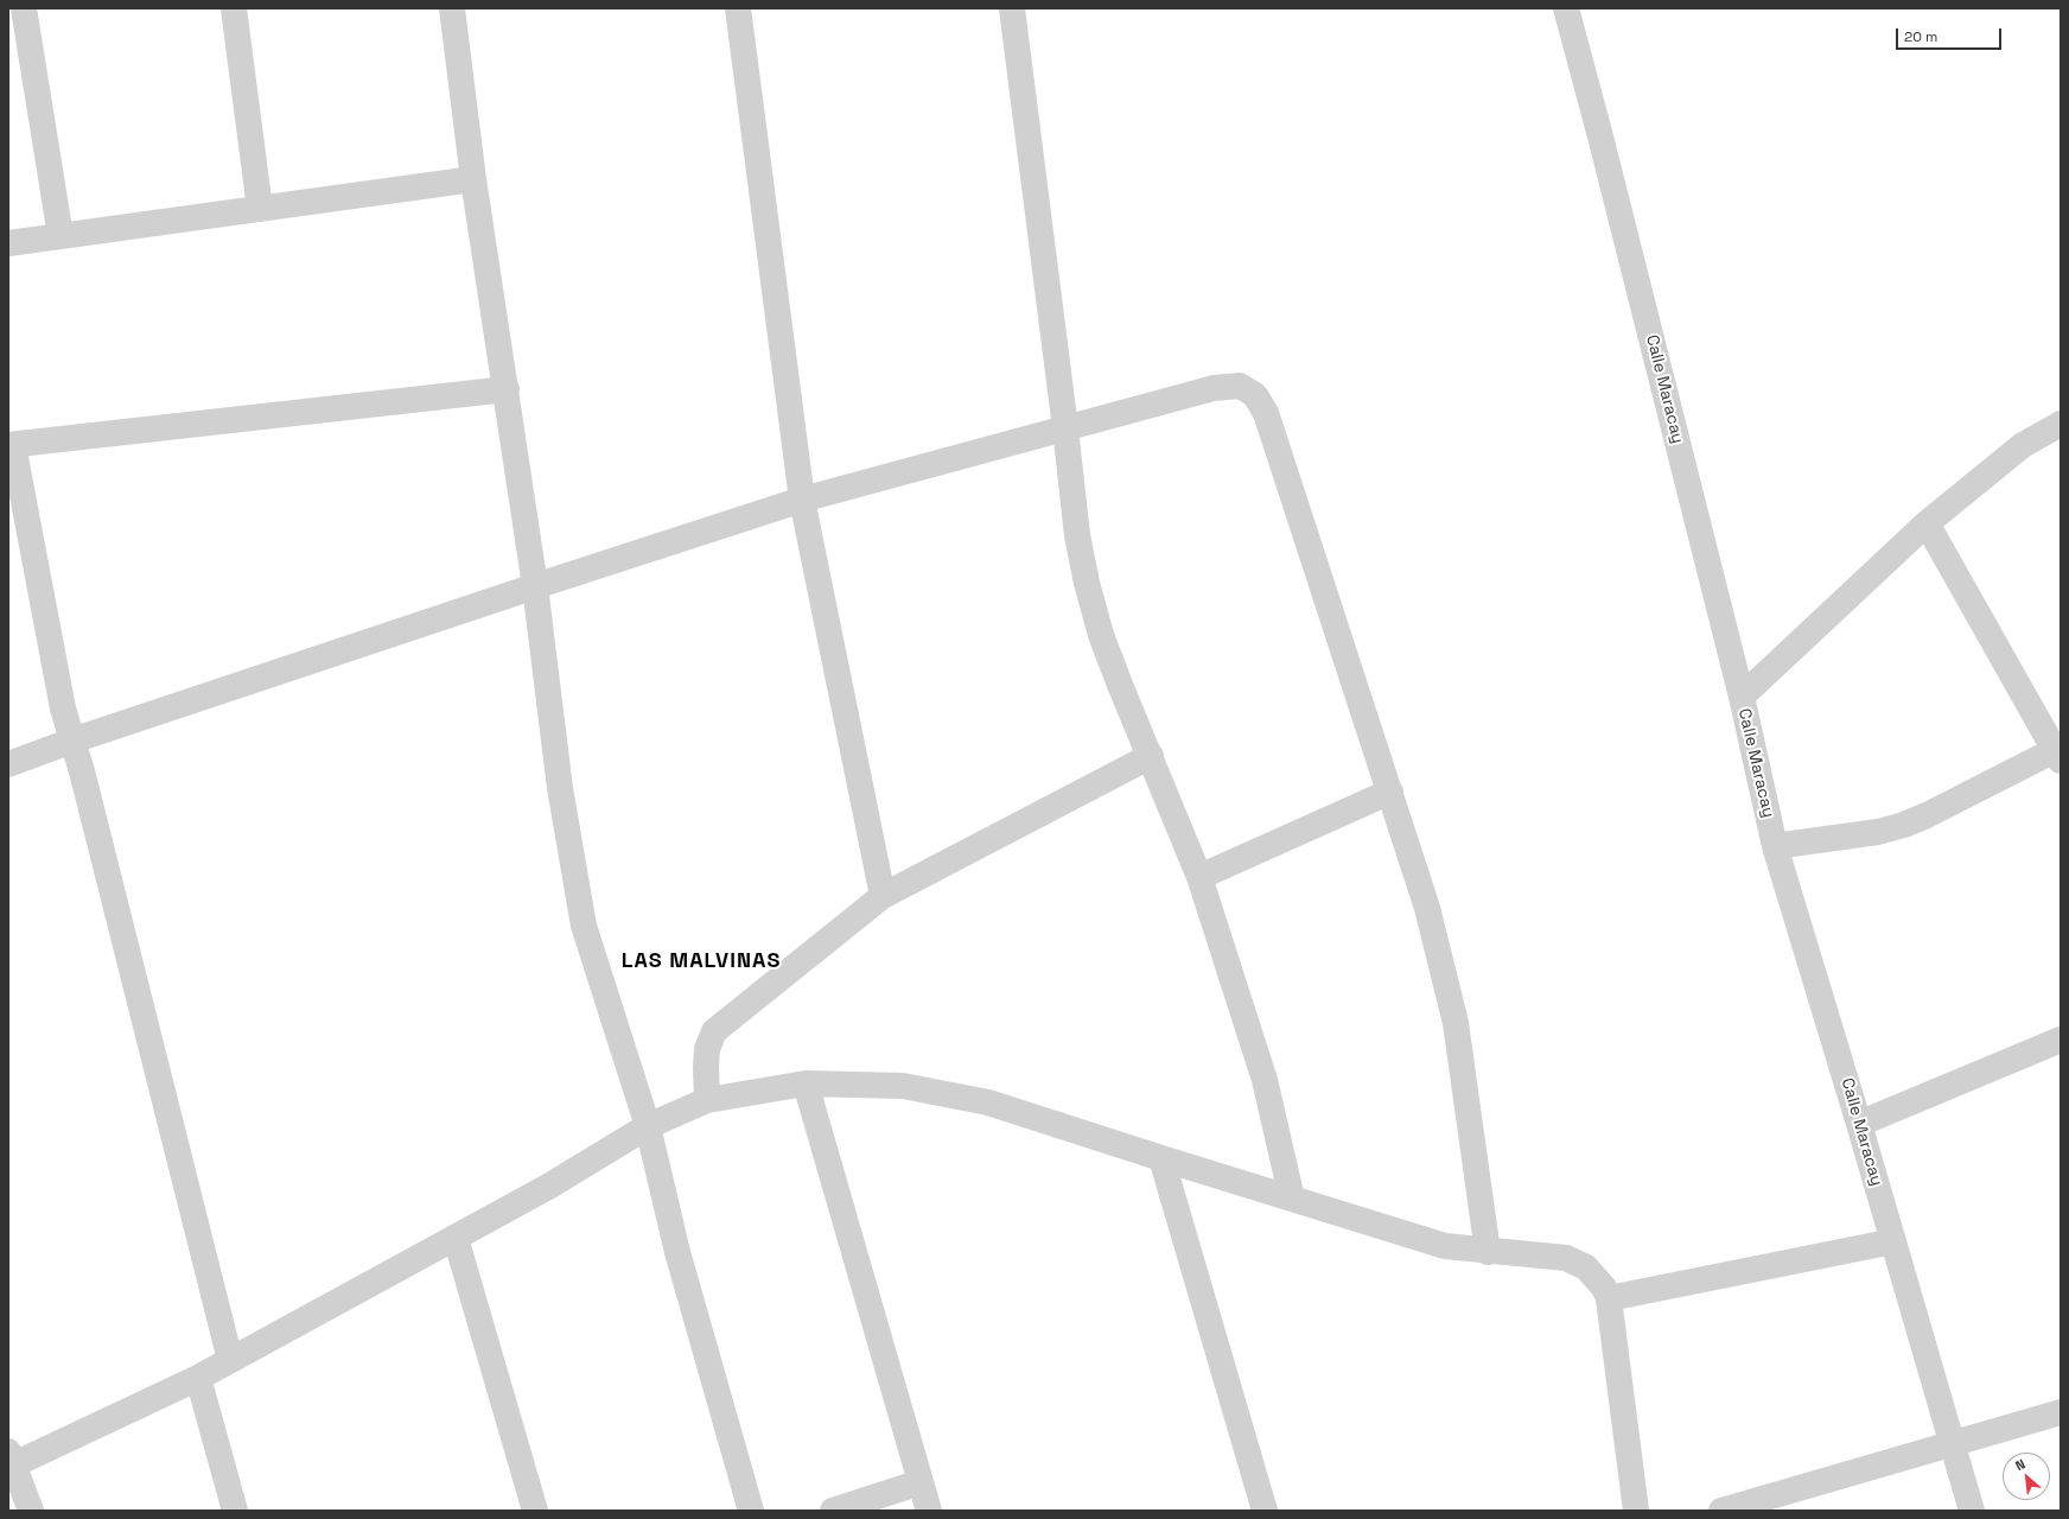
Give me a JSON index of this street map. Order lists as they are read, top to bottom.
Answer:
{
  "streets": {
    "street": ["Calle Maracay"]
  },
  "districts": ["LAS MALVINAS"],
  "scale_bar": "20 m",
  "north": "top left"
}
